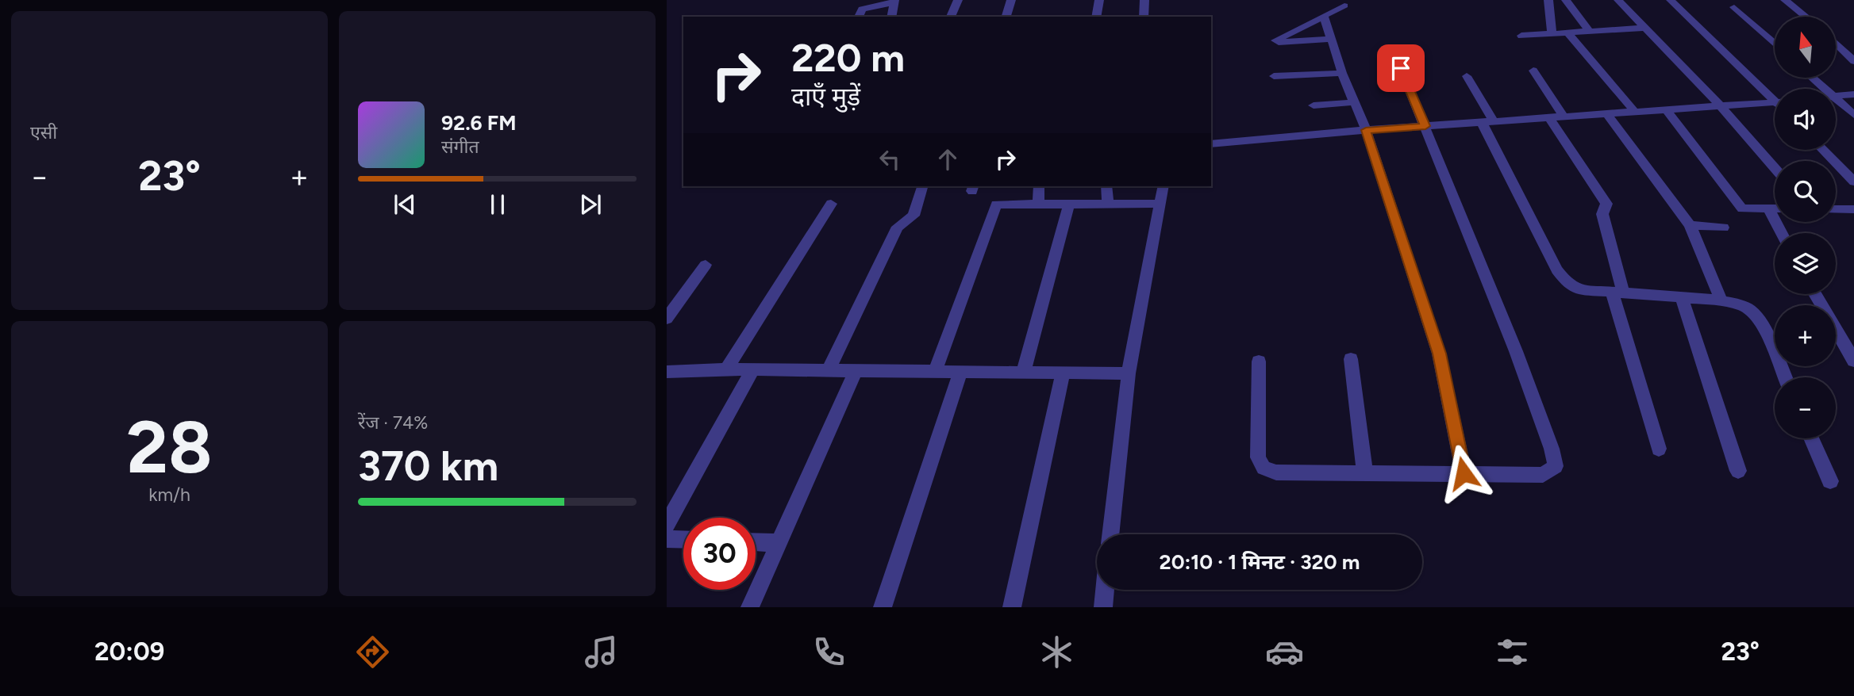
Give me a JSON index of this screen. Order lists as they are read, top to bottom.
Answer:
{
  "north": "top",
  "page": {
    "tile": [
      "एसी",
      ["28", "km/h"],
      ["रेंज · 74%", "370 km"]
    ],
    "map_buttons": ["+", "−"],
    "turn": ["220 m", "दाएँ मुड़ें"],
    "song": ["92.6 FM", "संगीत"],
    "heat": ["−", "23°", "+"],
    "limit": "30",
    "trip": "20:10 · 1 मिनट · 320 m",
    "tabs": ["20:09", "23°"]
  }
}
